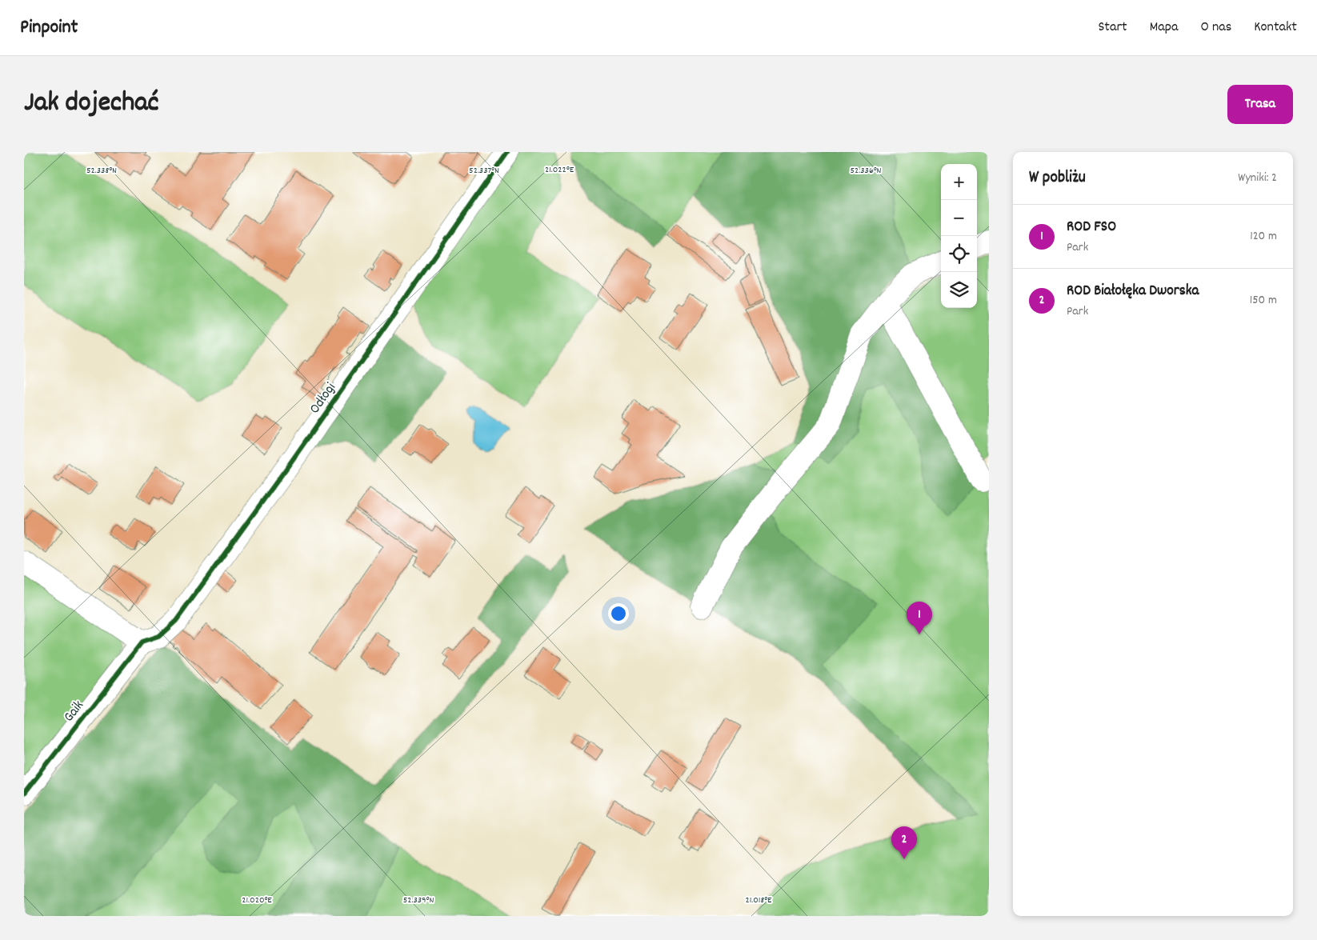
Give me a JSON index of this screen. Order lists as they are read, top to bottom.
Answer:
{
  "streets": {
    "street": ["Odłogi", "Gaik"]
  },
  "crossings": [
    ["Odłogi", "Gaik"]
  ],
  "page": {
    "header": "Pinpoint",
    "nav": [
      "Start",
      "Mapa",
      "O nas",
      "Kontakt"
    ],
    "title": "Jak dojechać",
    "buttons": "Trasa",
    "heading": ["W pobliżu", "Wyniki: 2"],
    "map_buttons": ["+", "−"],
    "list": [
      {
        "mark": "1",
        "name": "ROD FSO",
        "note": "Park",
        "value": "120 m"
      },
      {
        "mark": "2",
        "name": "ROD Białołęka Dworska",
        "note": "Park",
        "value": "150 m"
      }
    ],
    "pins": ["1", "2"]
  },
  "coordinates": [
    "21.022°E",
    "52.338°N",
    "52.337°N",
    "52.336°N",
    "52.339°N",
    "21.020°E",
    "21.018°E"
  ]
}
